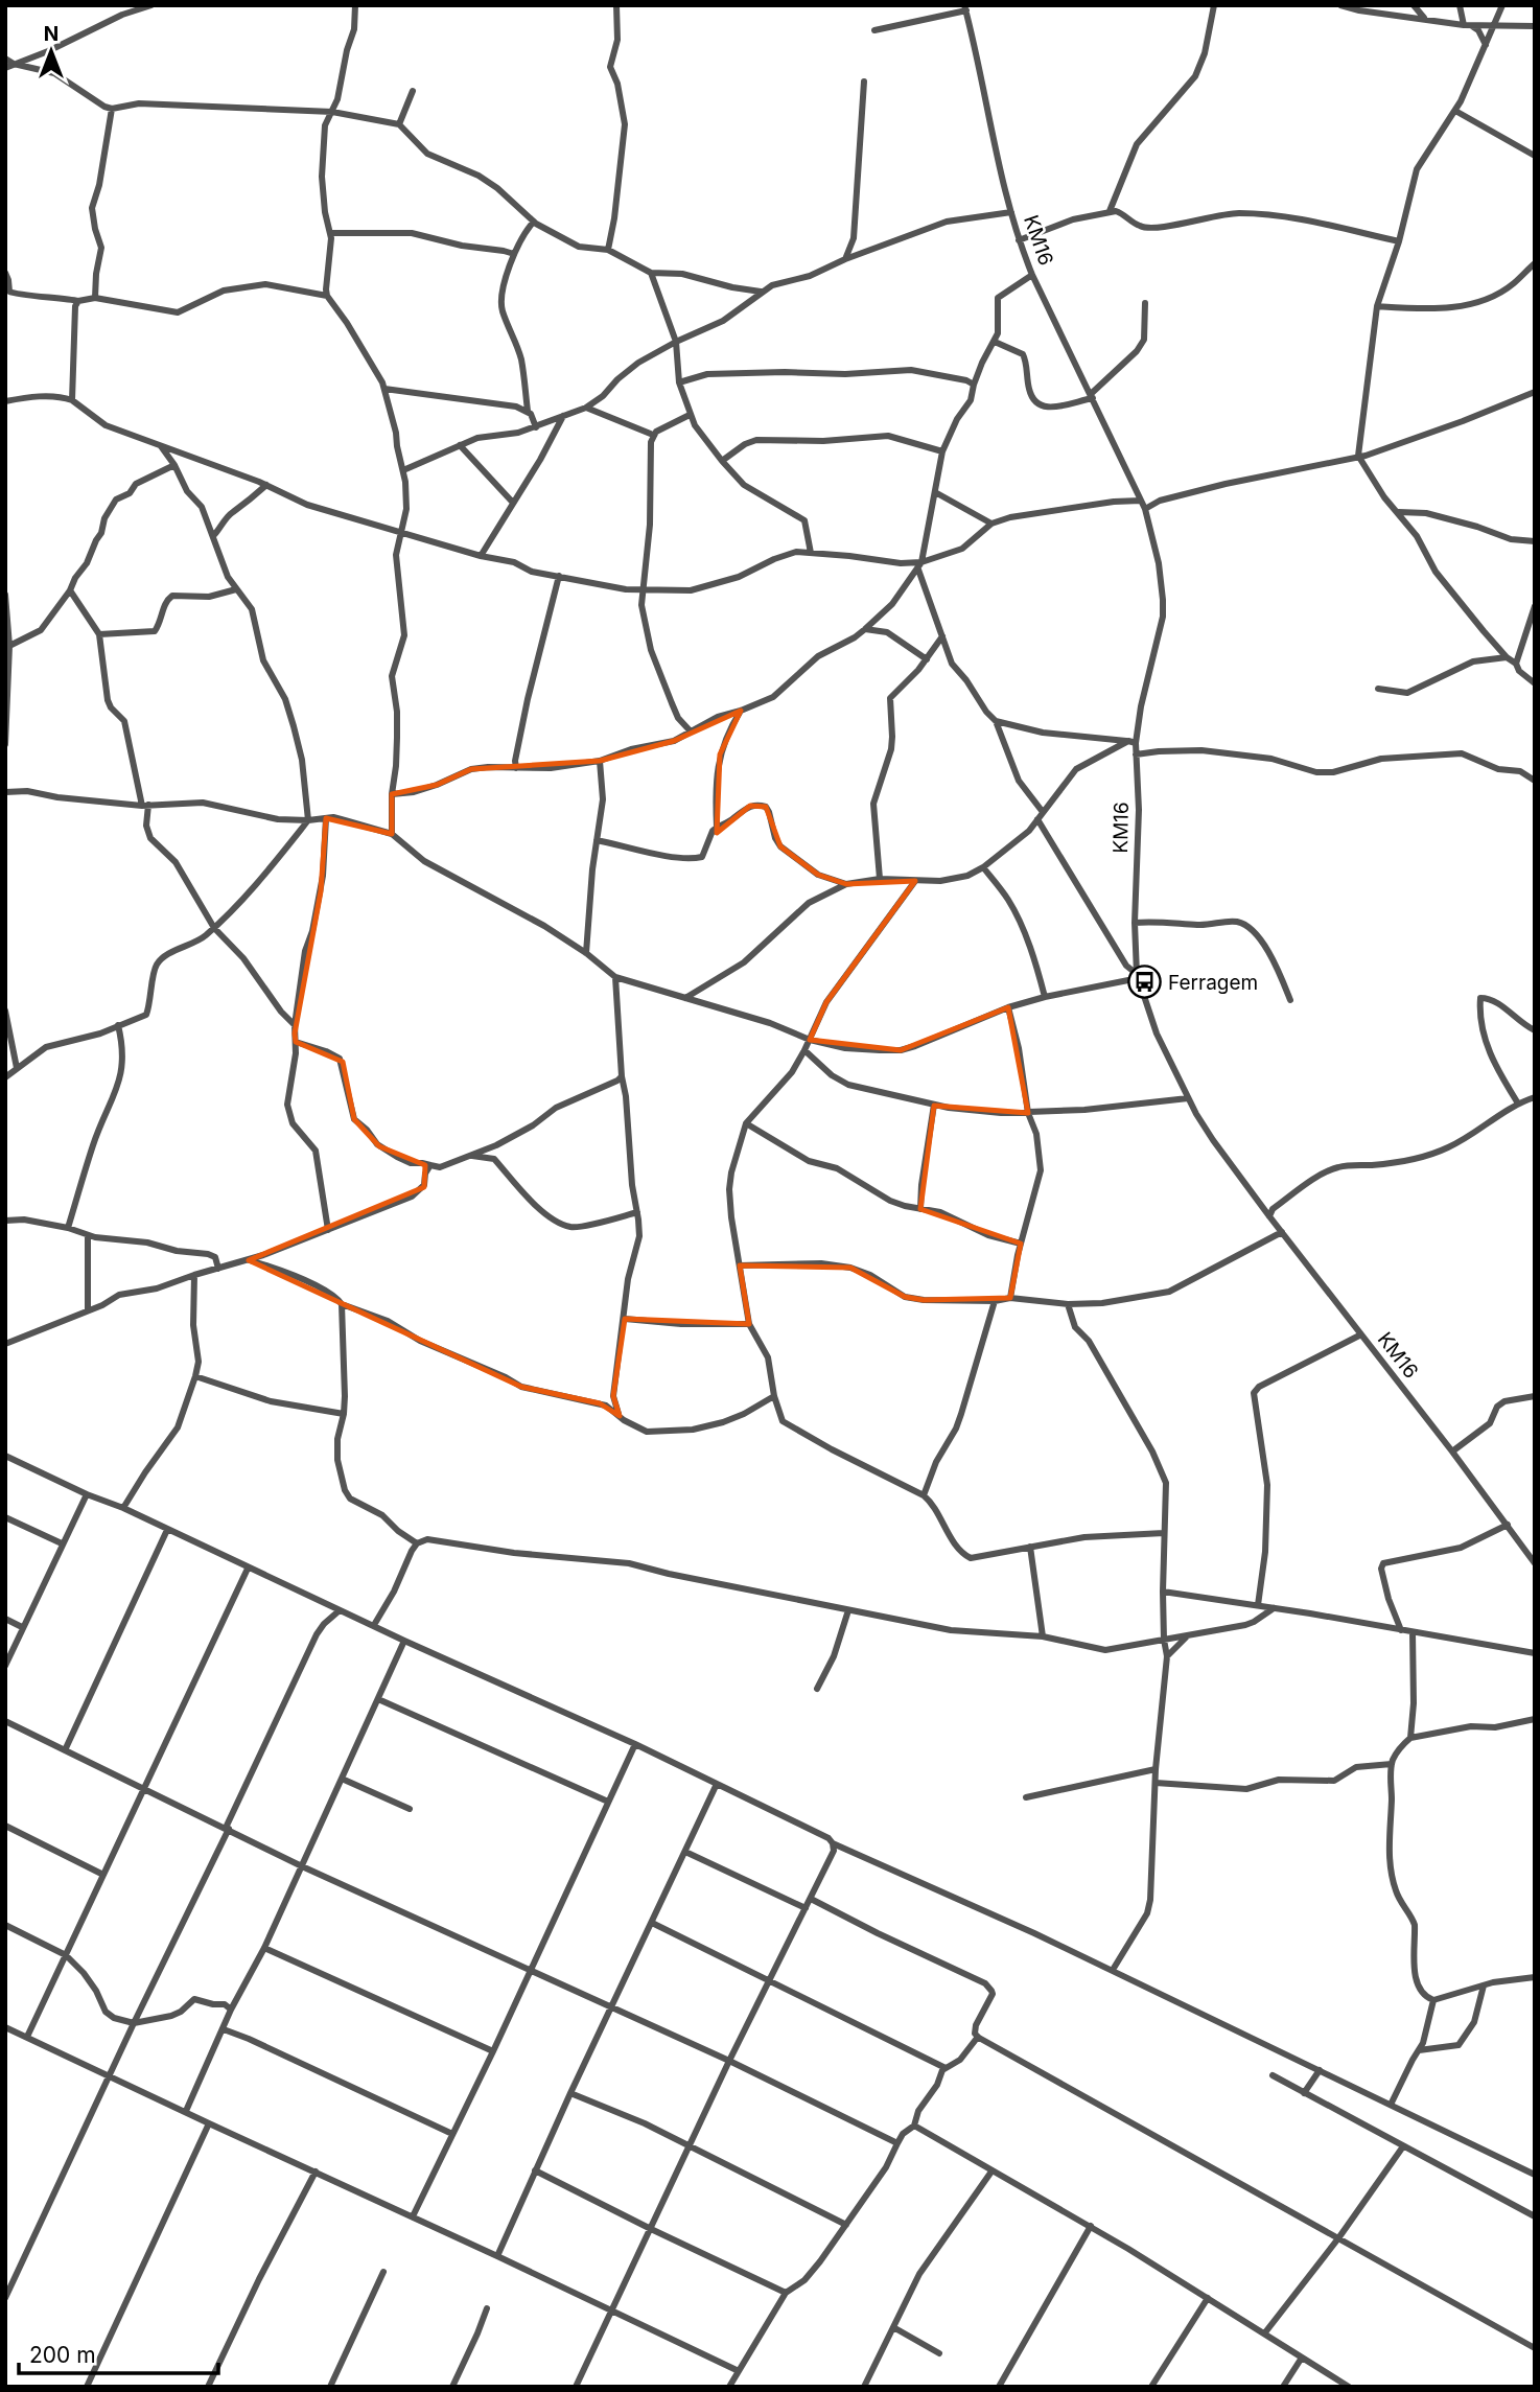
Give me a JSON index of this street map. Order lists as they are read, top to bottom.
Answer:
{
  "streets": {
    "street": ["KM16"]
  },
  "places": {
    "bus stop": ["Ferragem"]
  },
  "scale_bar": "200 m",
  "north": "top"
}
